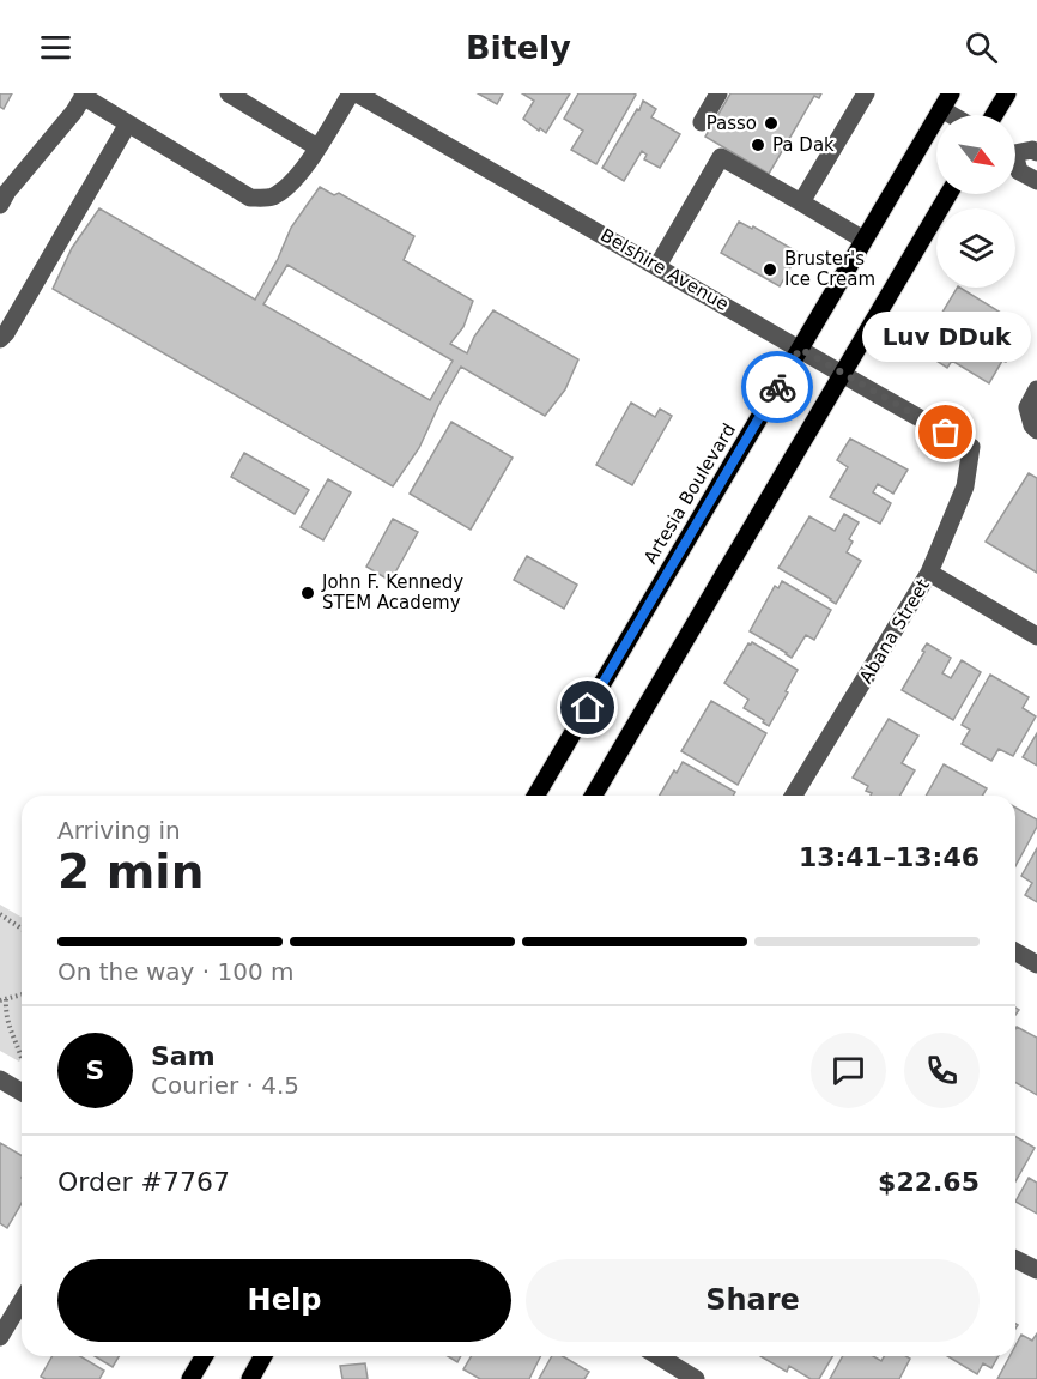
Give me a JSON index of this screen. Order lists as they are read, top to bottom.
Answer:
{
  "streets": {
    "main road": ["Artesia Boulevard"],
    "street": ["Belshire Avenue", "Abana Street"]
  },
  "crossings": [
    ["Belshire Avenue", "Artesia Boulevard"],
    ["Belshire Avenue", "Abana Street"]
  ],
  "places": [
    "Passo",
    "Pa Dak",
    "Bruster's Ice Cream",
    "Luv DDuk",
    "John F. Kennedy STEM Academy"
  ],
  "north": "bottom right",
  "page": {
    "header": "Bitely",
    "bubble": "Luv DDuk",
    "heading": ["2 min", "Arriving in", "13:41–13:46"],
    "panel": [
      "Sam",
      "Courier · 4.5",
      "Order #7767",
      "$22.65"
    ],
    "bar": "On the way · 100 m",
    "round": "S",
    "buttons": ["Help", "Share"]
  }
}
